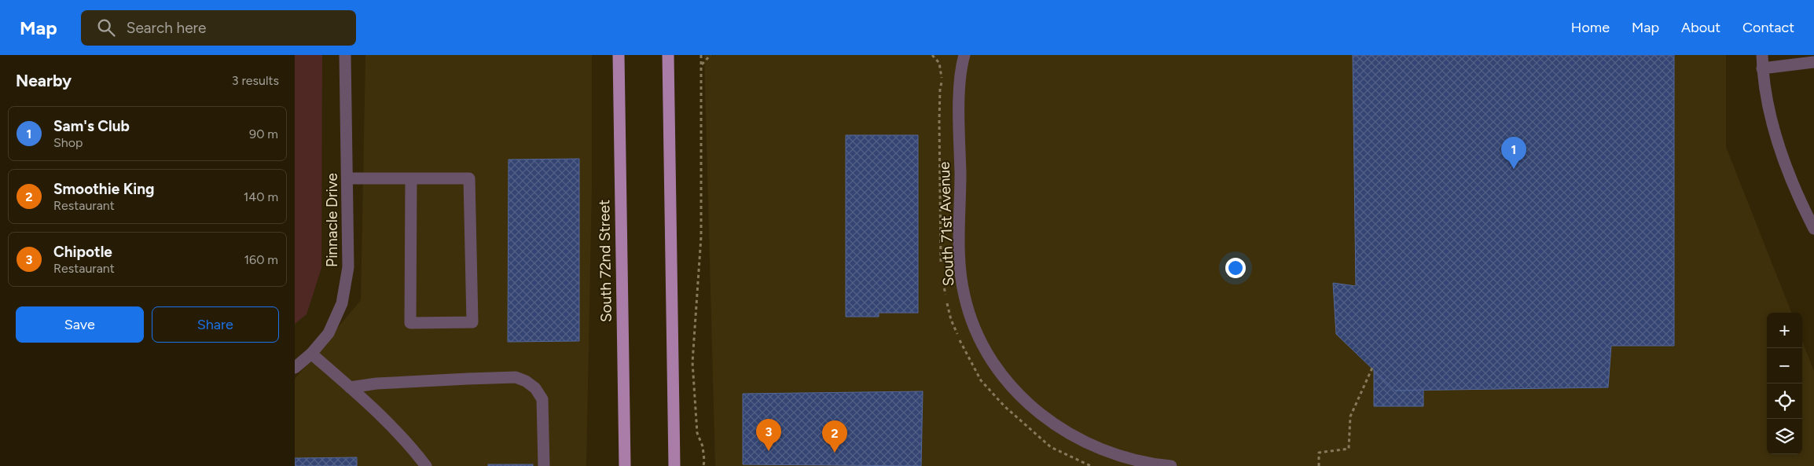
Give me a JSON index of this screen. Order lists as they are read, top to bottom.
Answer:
{
  "streets": {
    "main road": ["South 72nd Street"],
    "street": ["Pinnacle Drive", "South 71st Avenue"]
  },
  "page": {
    "header": "Map",
    "search": "Search here",
    "nav": [
      "Home",
      "Map",
      "About",
      "Contact"
    ],
    "heading": ["Nearby", "3 results"],
    "list": [
      {
        "mark": "1",
        "name": "Sam's Club",
        "note": "Shop",
        "value": "90 m"
      },
      {
        "mark": "2",
        "name": "Smoothie King",
        "note": "Restaurant",
        "value": "140 m"
      },
      {
        "mark": "3",
        "name": "Chipotle",
        "note": "Restaurant",
        "value": "160 m"
      }
    ],
    "pins": ["1", "3", "2"],
    "buttons": ["Save", "Share"],
    "map_buttons": ["+", "−"]
  }
}
